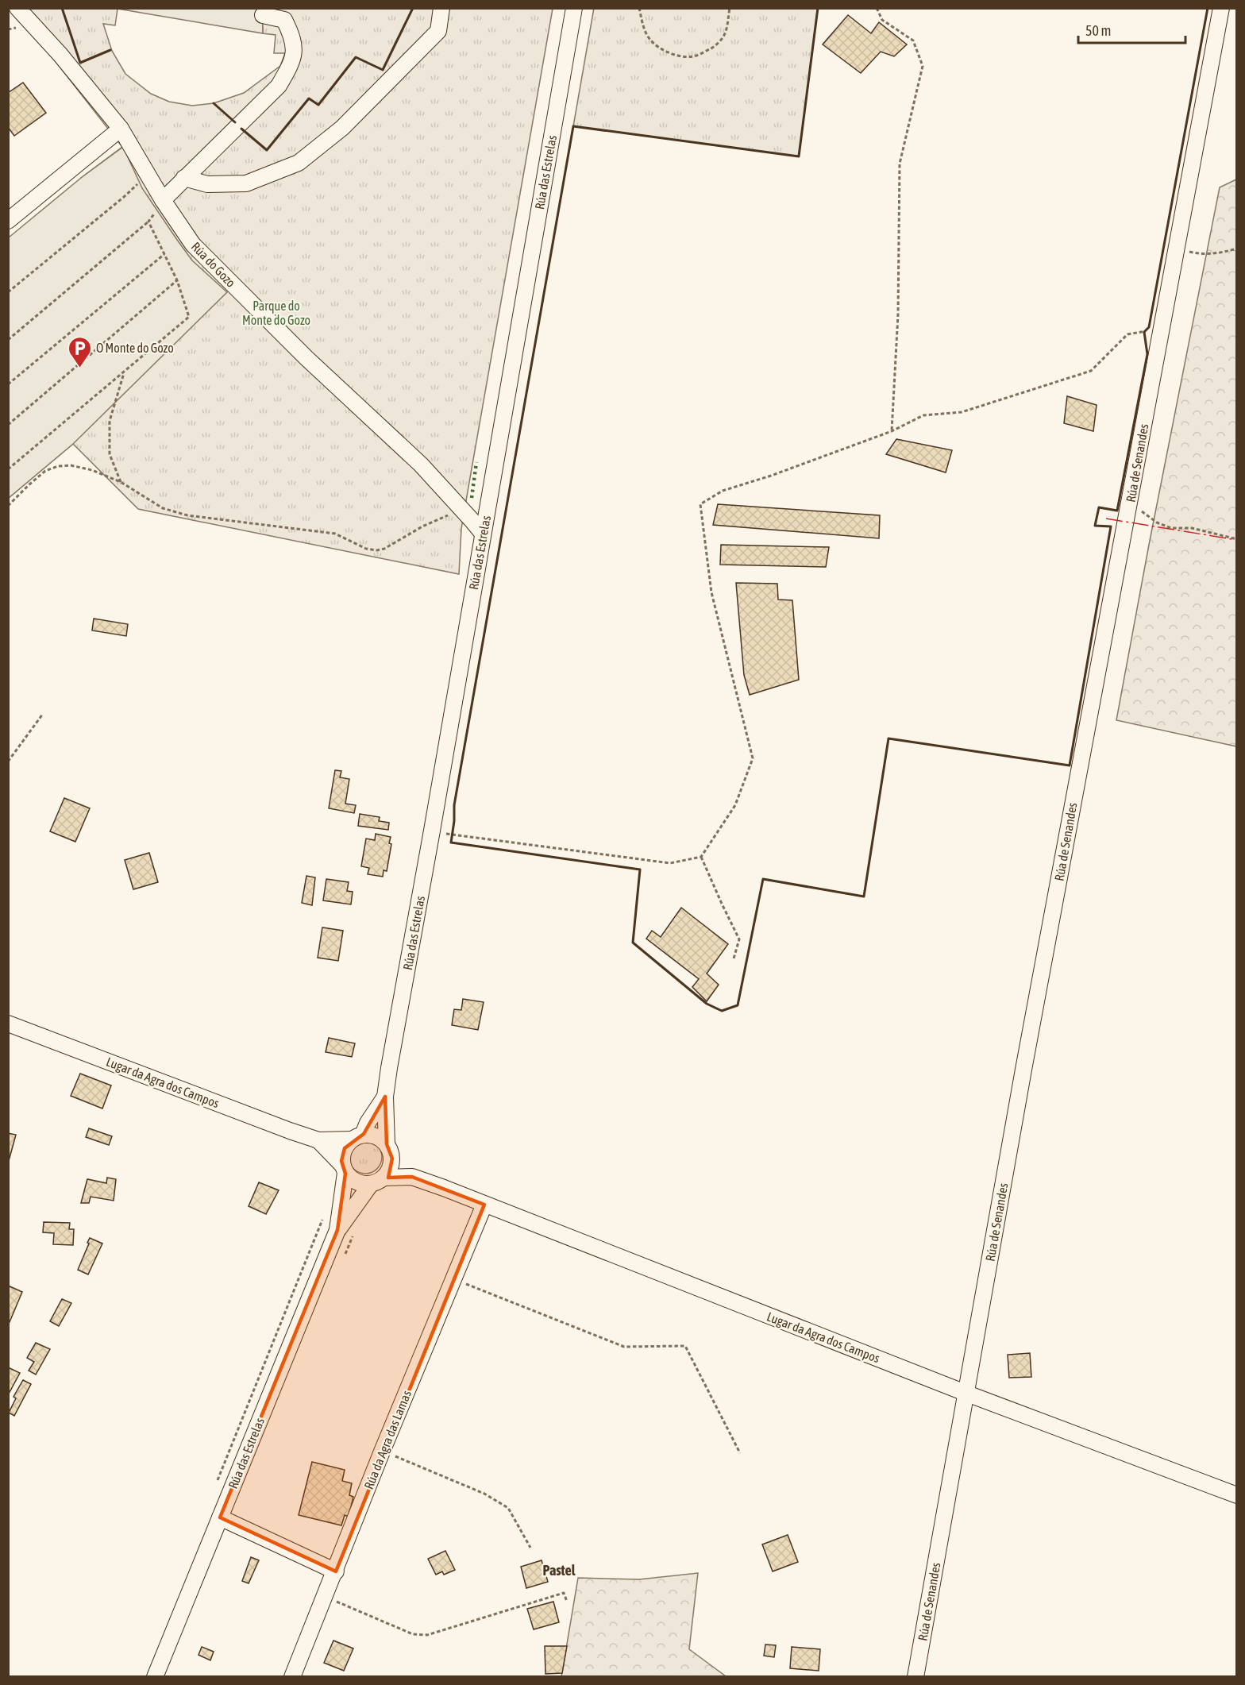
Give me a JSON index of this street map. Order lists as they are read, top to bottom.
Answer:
{
  "streets": {
    "street": [
      "Rúa das Estrelas",
      "Rúa do Gozo",
      "Rúa de Senandes",
      "Lugar da Agra dos Campos",
      "Rúa da Agra das Lamas"
    ]
  },
  "crossings": [
    ["Rúa das Estrelas", "Rúa do Gozo"],
    ["Rúa das Estrelas", "Lugar da Agra dos Campos"],
    ["Rúa de Senandes", "Lugar da Agra dos Campos"],
    ["Lugar da Agra dos Campos", "Rúa da Agra das Lamas"]
  ],
  "districts": ["Pastel"],
  "parks": ["Parque do Monte do Gozo"],
  "places": {
    "parking": ["O Monte do Gozo"]
  },
  "scale_bar": "50 m"
}
